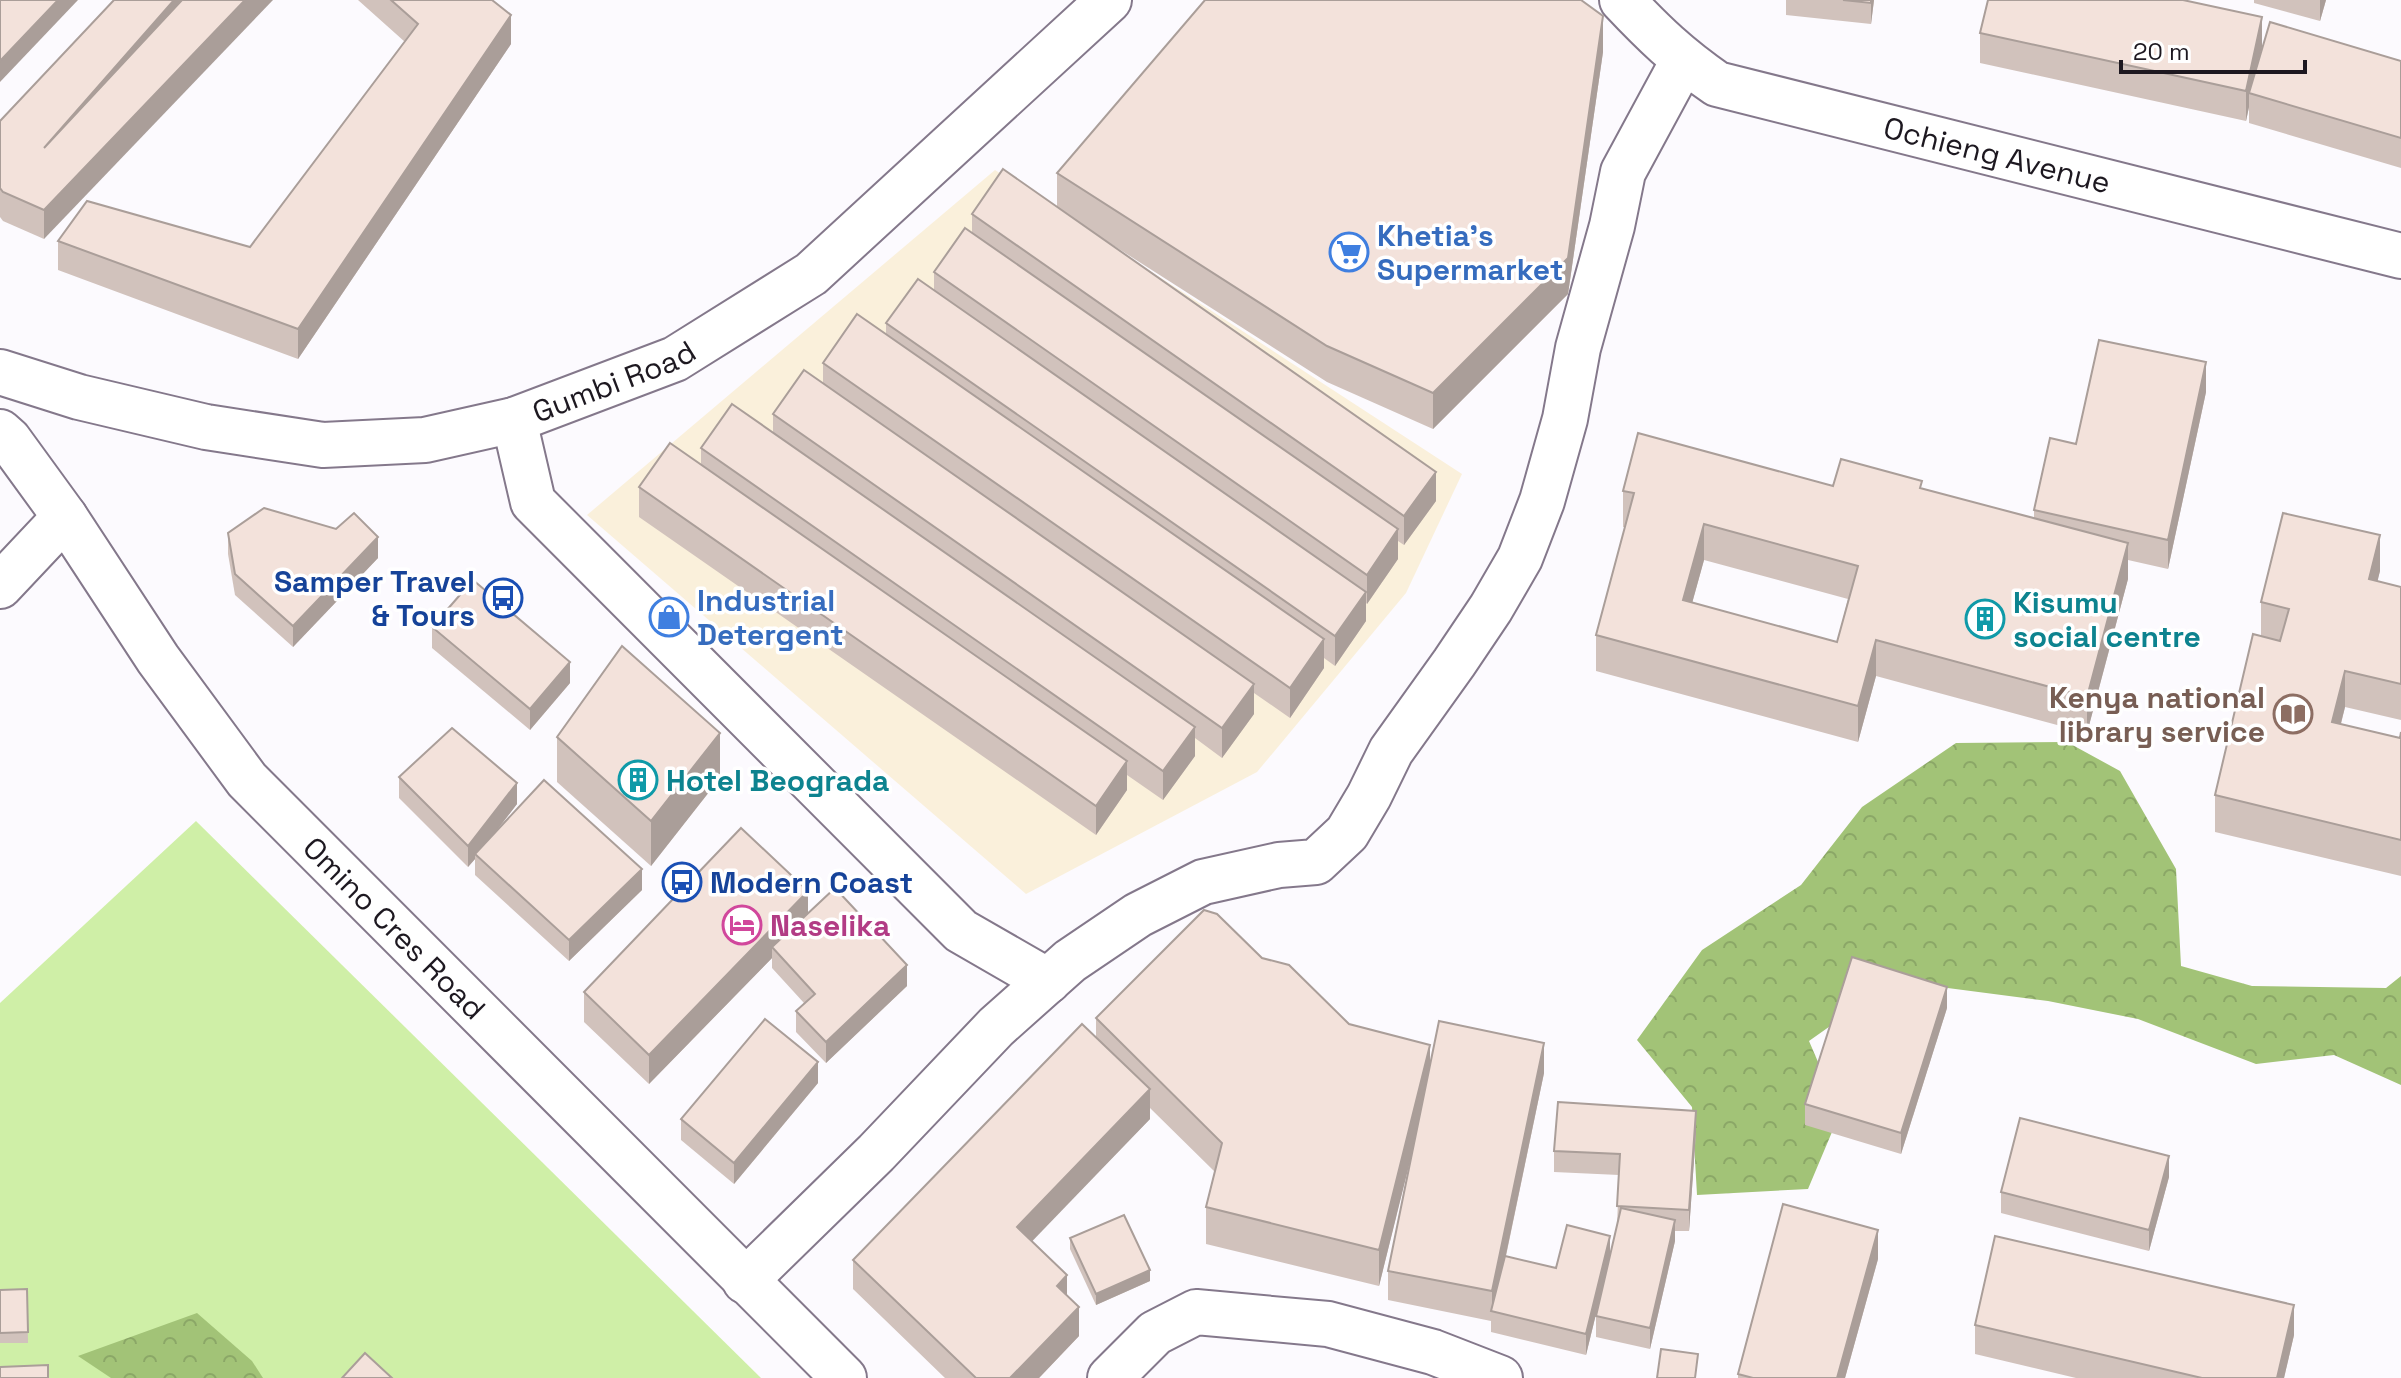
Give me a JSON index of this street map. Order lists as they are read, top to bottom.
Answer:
{
  "streets": {
    "street": ["Ochieng Avenue", "Gumbi Road", "Omino Cres Road"]
  },
  "places": {
    "supermarket": ["Khetia's Supermarket"],
    "bus stop": ["Samper Travel & Tours", "Modern Coast"],
    "shop": ["Industrial Detergent"],
    "building": ["Kisumu social centre", "Hotel Beograda"],
    "library": ["Kenya national library service"],
    "hotel": ["Naselika"]
  },
  "scale_bar": "20 m"
}
